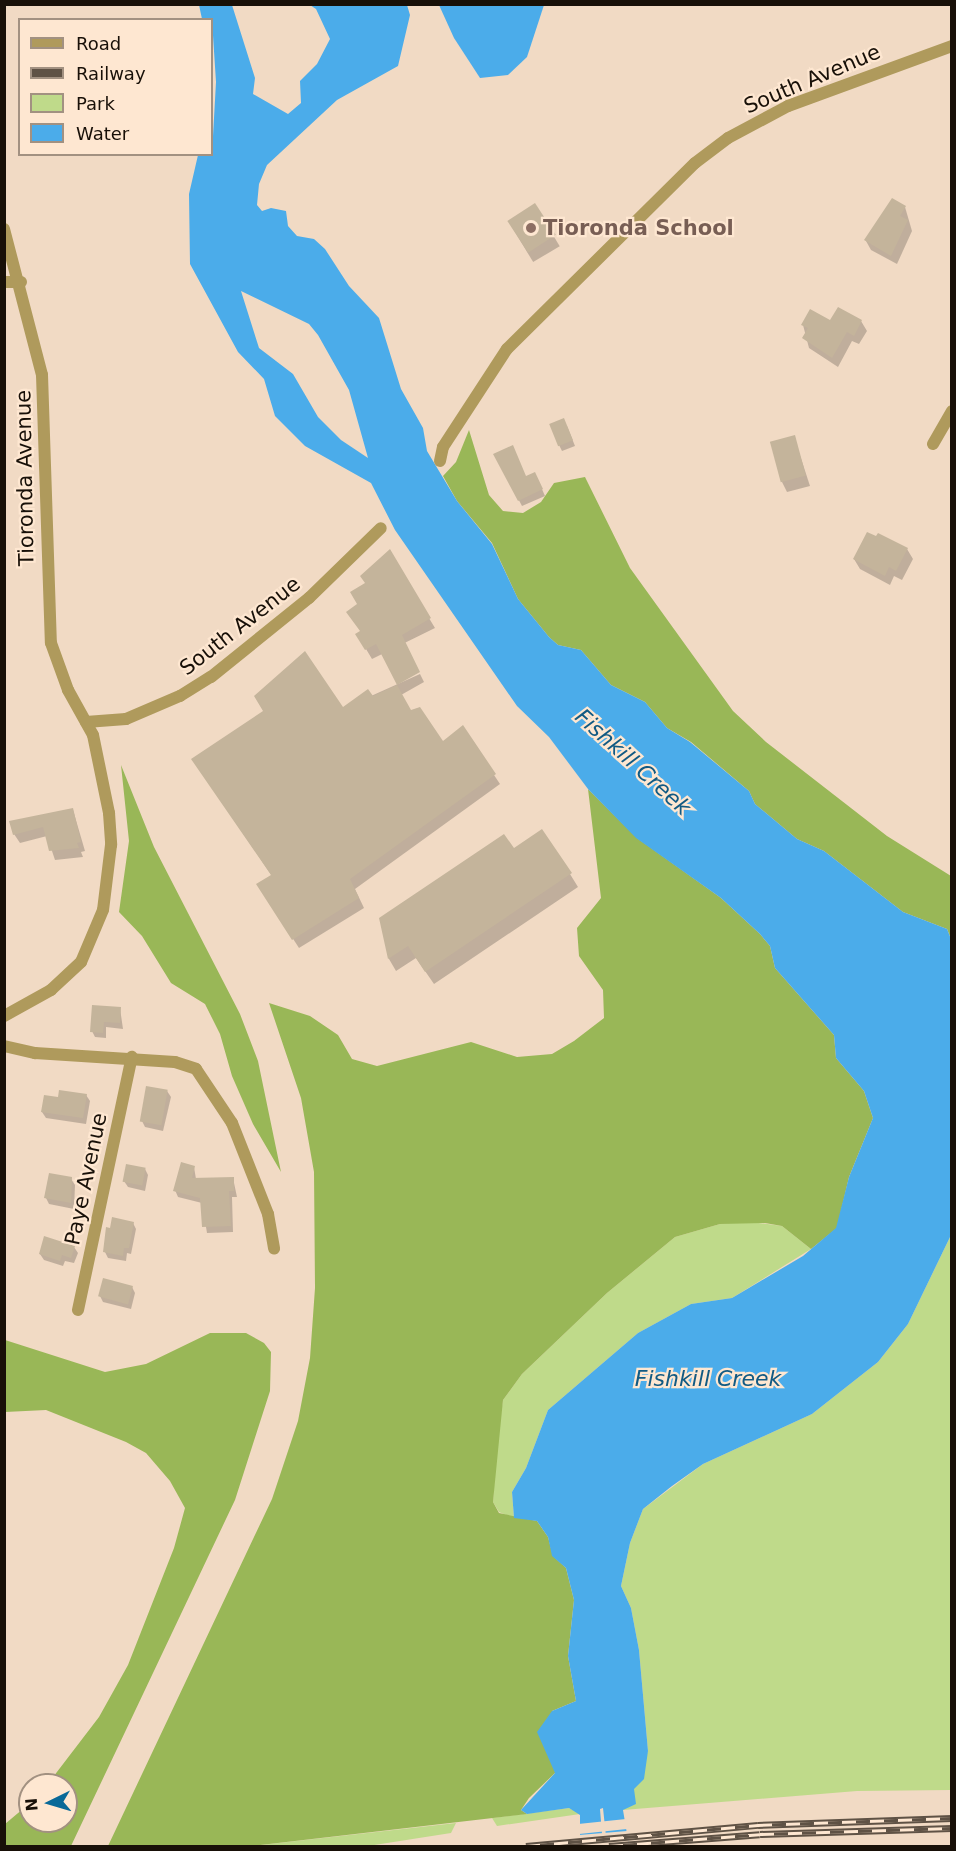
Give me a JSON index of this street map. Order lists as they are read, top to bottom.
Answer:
{
  "streets": {
    "street": ["South Avenue", "Tioronda Avenue", "Paye Avenue"]
  },
  "crossings": [
    ["South Avenue", "Tioronda Avenue"]
  ],
  "water": ["Fishkill Creek"],
  "places": ["Tioronda School"],
  "legend": [
    "Road",
    "Railway",
    "Park",
    "Water"
  ],
  "north": "left"
}
